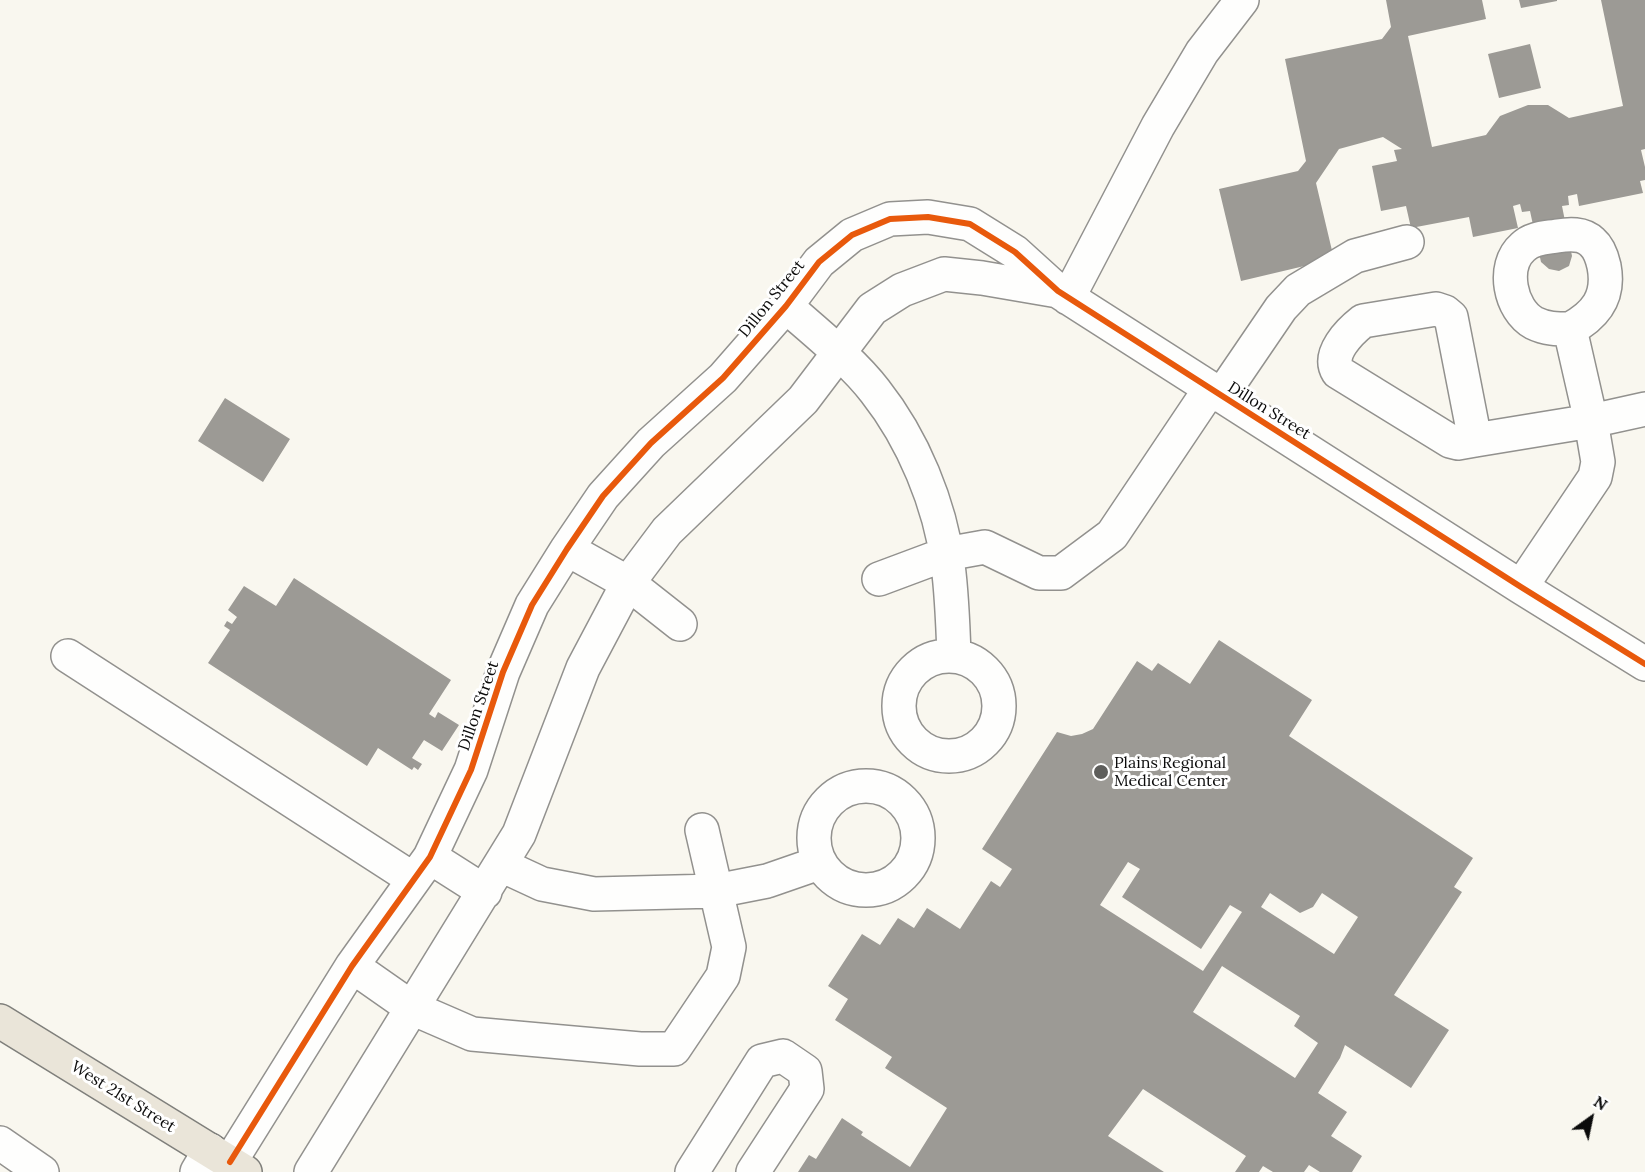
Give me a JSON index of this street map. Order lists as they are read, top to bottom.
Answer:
{
  "streets": {
    "main road": ["West 21st Street"],
    "street": ["Dillon Street"]
  },
  "crossings": [
    ["Dillon Street", "West 21st Street"]
  ],
  "places": ["Plains Regional Medical Center"],
  "north": "top right"
}
